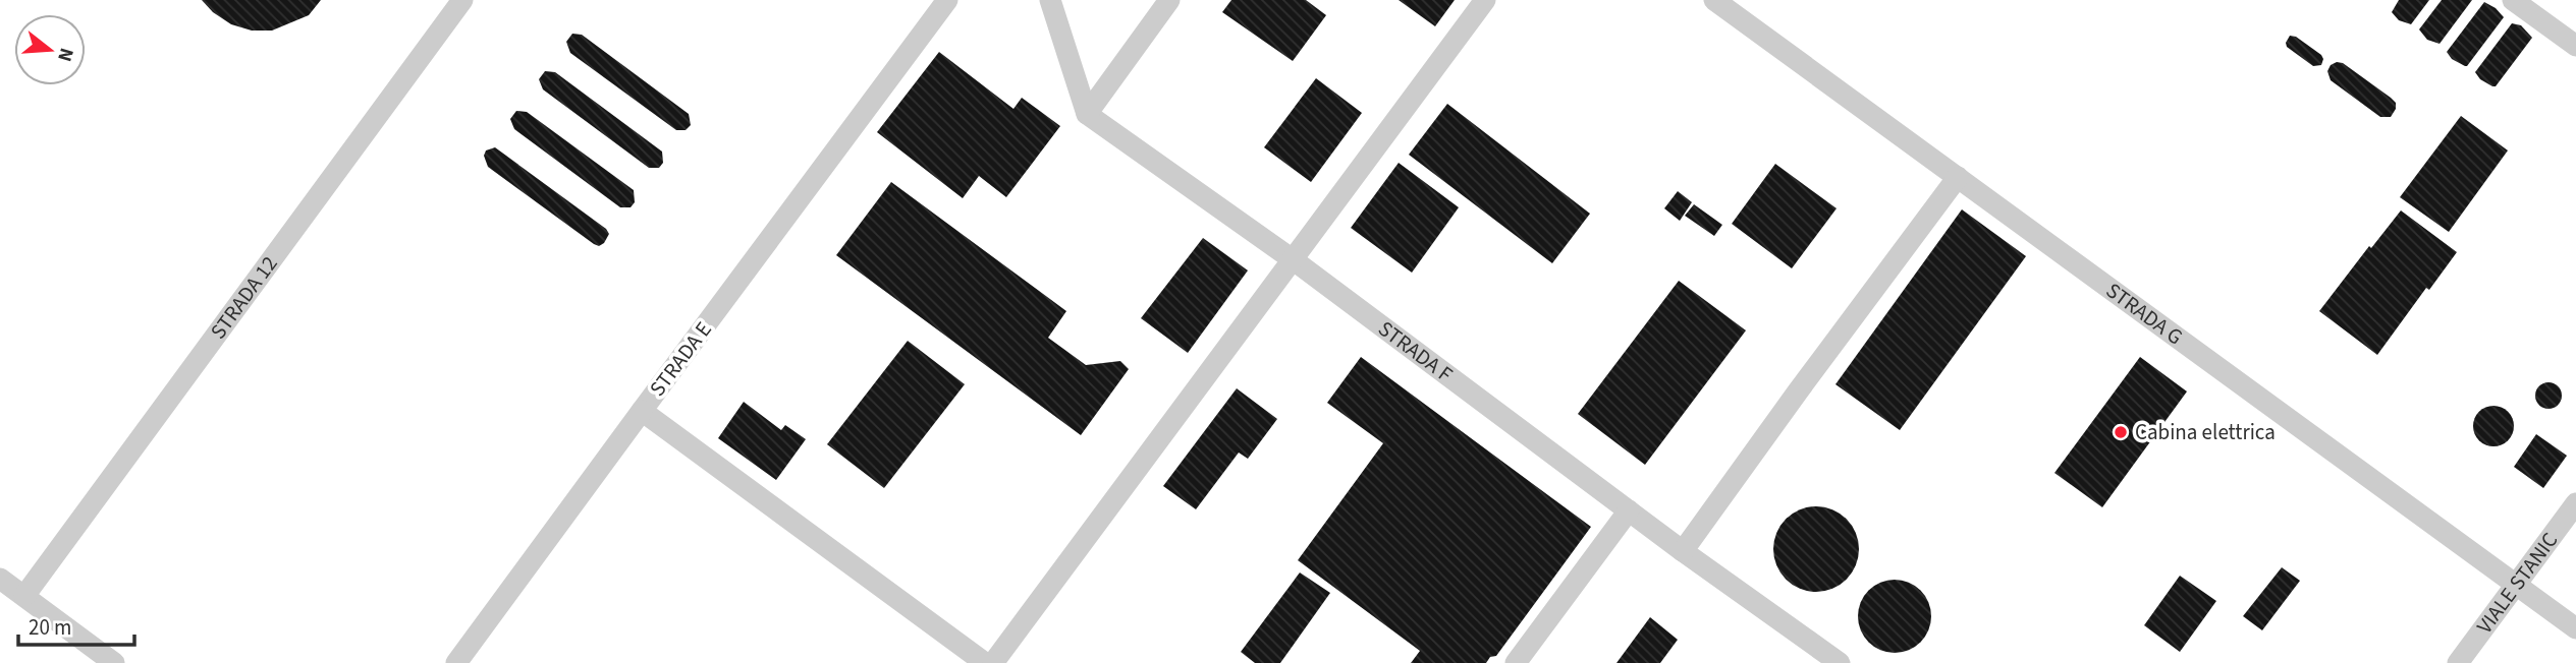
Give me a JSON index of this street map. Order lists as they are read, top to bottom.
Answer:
{
  "streets": {
    "lane": [
      "STRADA 12",
      "STRADA G",
      "STRADA F",
      "STRADA E",
      "VIALE STANIC"
    ]
  },
  "crossings": [
    ["STRADA G", "VIALE STANIC"]
  ],
  "places": ["Cabina elettrica"],
  "scale_bar": "20 m",
  "north": "right"
}
